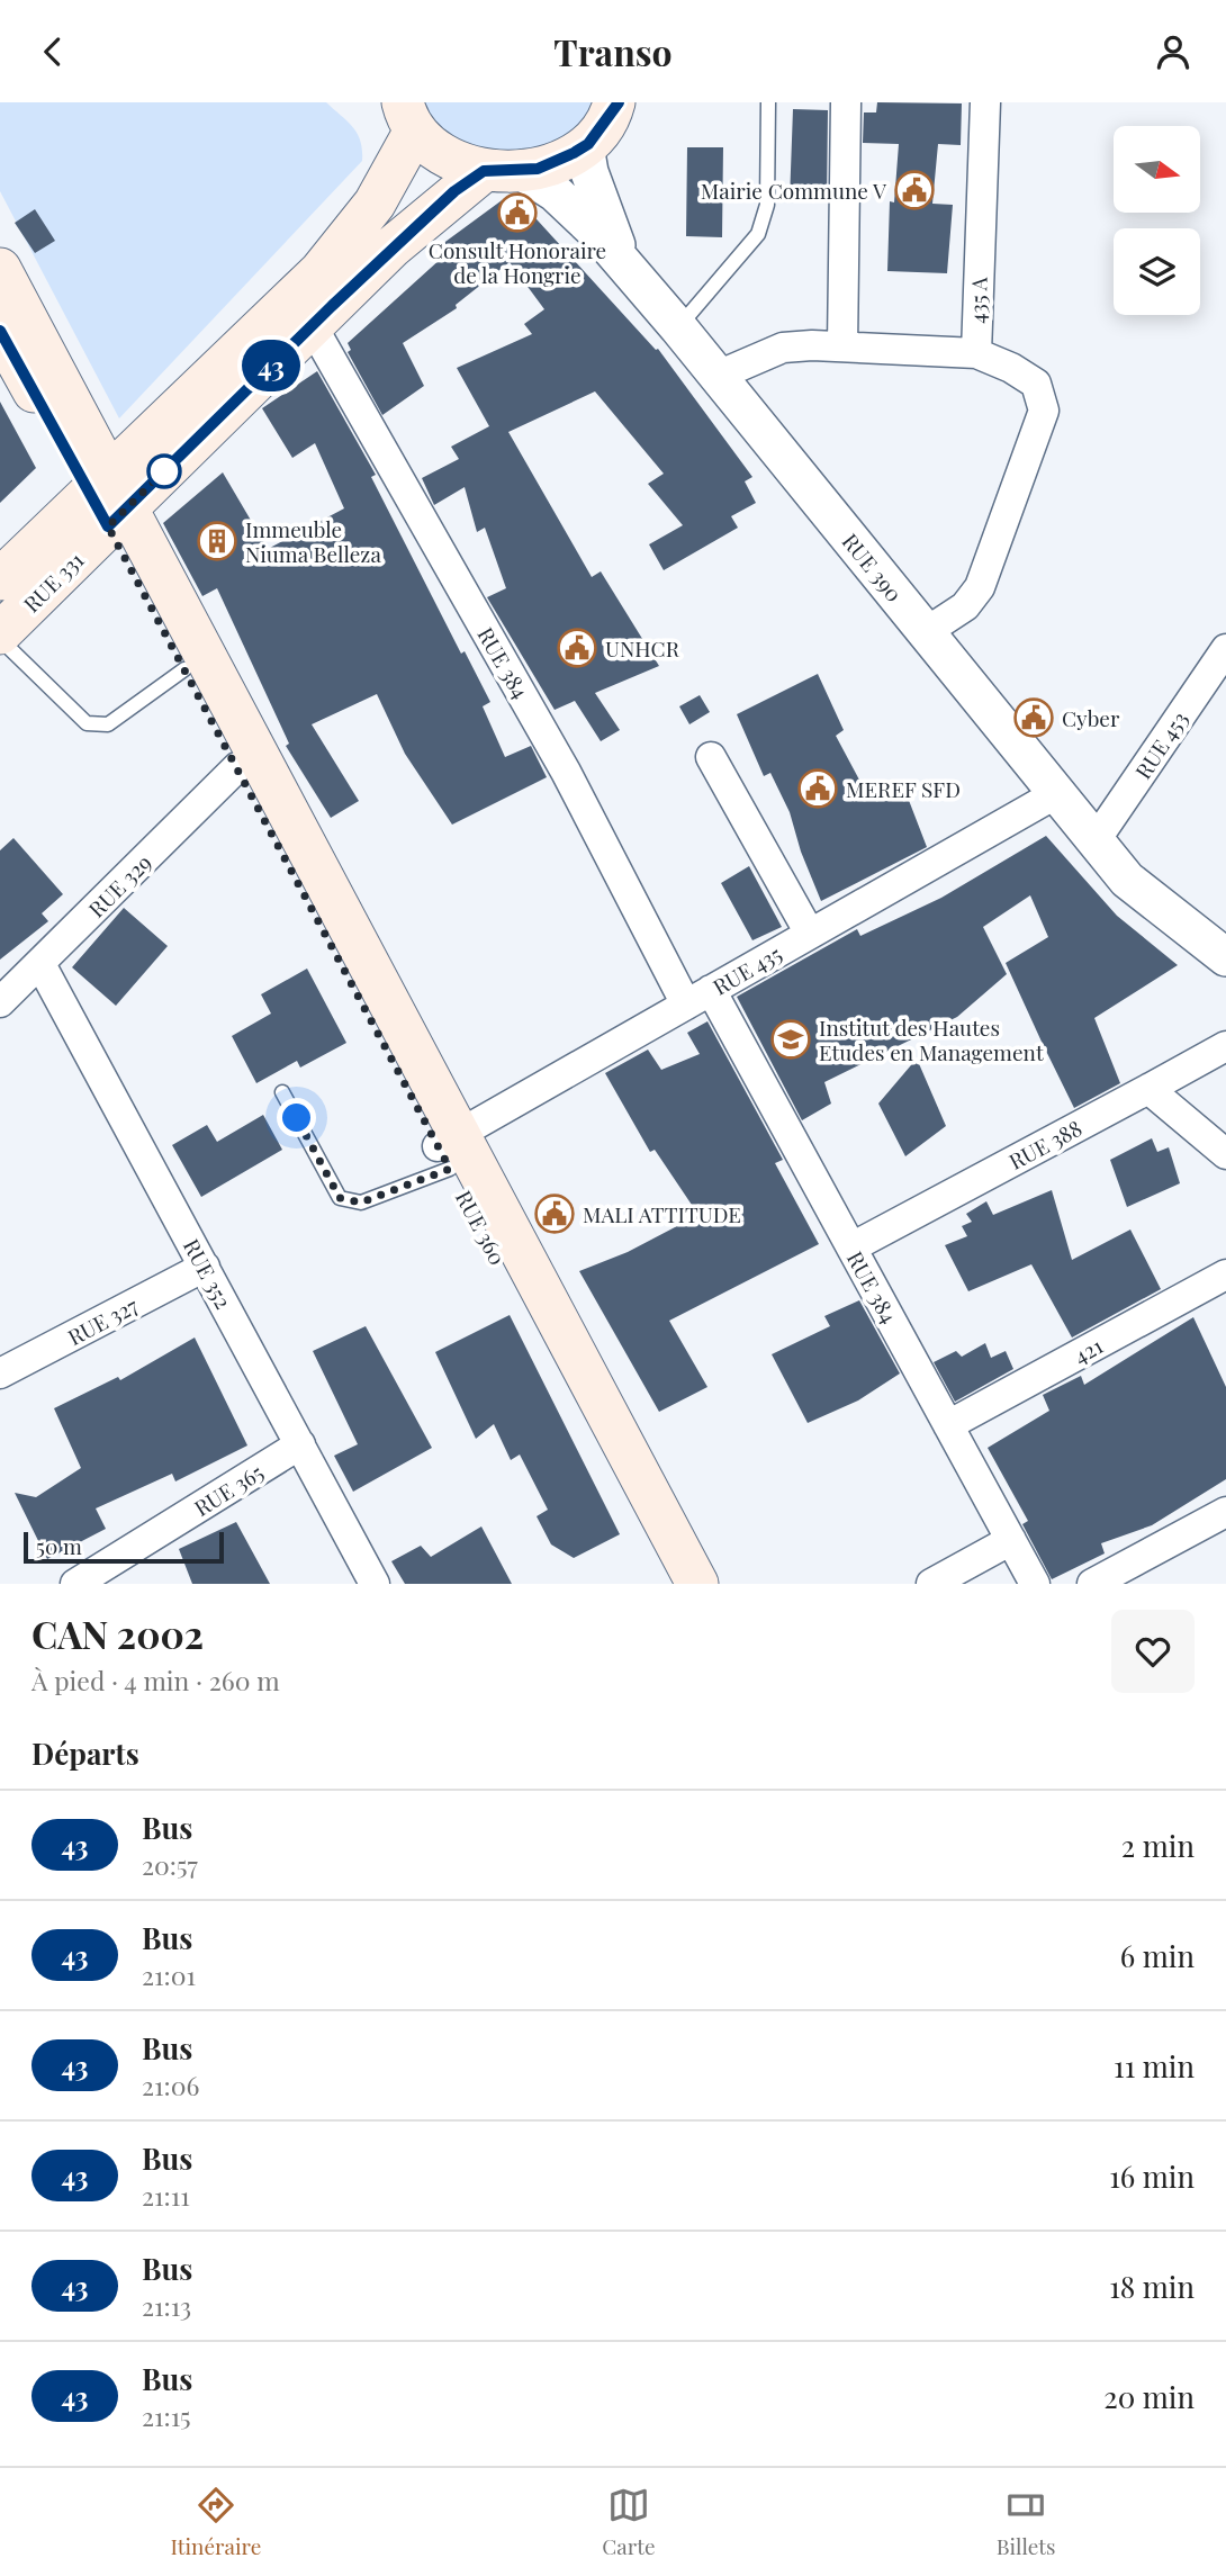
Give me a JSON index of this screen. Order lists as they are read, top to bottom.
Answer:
{
  "streets": {
    "main road": ["RUE 331", "RUE 360"],
    "street": [
      "435 A",
      "RUE 390",
      "RUE 384",
      "RUE 453",
      "RUE 329",
      "RUE 435",
      "RUE 388",
      "RUE 352",
      "RUE 327",
      "421",
      "RUE 365"
    ]
  },
  "crossings": [
    ["435 A", "RUE 390"],
    ["RUE 390", "RUE 331"],
    ["RUE 390", "RUE 453"],
    ["RUE 390", "RUE 435"],
    ["RUE 331", "RUE 384"],
    ["RUE 331", "RUE 360"],
    ["RUE 384", "RUE 435"],
    ["RUE 384", "RUE 388"],
    ["RUE 384", "421"],
    ["RUE 329", "RUE 360"],
    ["RUE 329", "RUE 352"],
    ["RUE 435", "RUE 360"],
    ["RUE 352", "RUE 327"],
    ["RUE 352", "RUE 365"]
  ],
  "places": {
    "public building": [
      "Mairie Commune V",
      "Consult Honoraire de la Hongrie",
      "UNHCR",
      "Cyber",
      "MEREF SFD",
      "MALI ATTITUDE"
    ],
    "building": ["Immeuble Niuma Belleza"],
    "school or university": ["Institut des Hautes Etudes en Management"]
  },
  "lines": ["bus line 43"],
  "scale_bar": "50 m",
  "north": "right",
  "page": {
    "header": "Transo",
    "on_map": "43",
    "scale": "50 m",
    "heading": [
      ["CAN 2002", "À pied · 4 min · 260 m"],
      "Départs"
    ],
    "list": [
      {
        "mark": "43",
        "name": "Bus",
        "note": "20:57",
        "value": "2 min"
      },
      {
        "mark": "43",
        "name": "Bus",
        "note": "21:01",
        "value": "6 min"
      },
      {
        "mark": "43",
        "name": "Bus",
        "note": "21:06",
        "value": "11 min"
      },
      {
        "mark": "43",
        "name": "Bus",
        "note": "21:11",
        "value": "16 min"
      },
      {
        "mark": "43",
        "name": "Bus",
        "note": "21:13",
        "value": "18 min"
      },
      {
        "mark": "43",
        "name": "Bus",
        "note": "21:15",
        "value": "20 min"
      }
    ],
    "tabs": ["Itinéraire", "Carte", "Billets"]
  }
}
